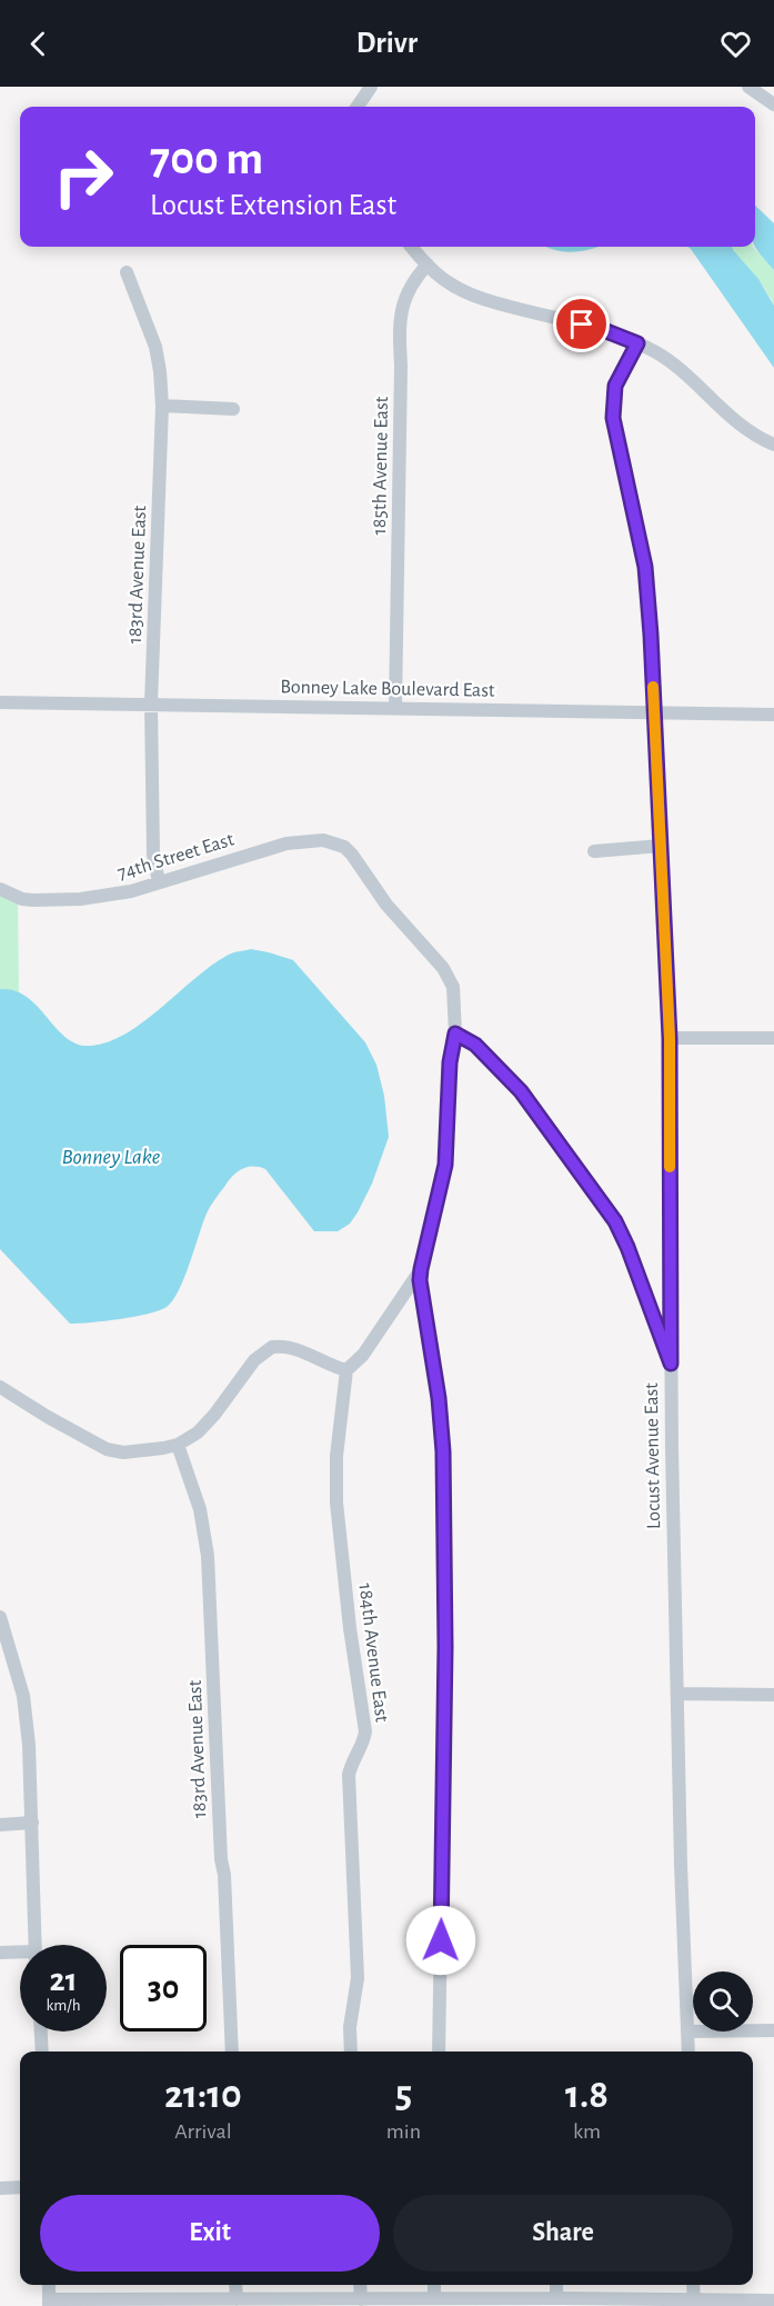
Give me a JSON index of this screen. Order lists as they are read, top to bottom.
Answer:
{
  "streets": {
    "street": [
      "185th Avenue East",
      "183rd Avenue East",
      "Bonney Lake Boulevard East",
      "74th Street East",
      "Locust Avenue East",
      "184th Avenue East"
    ]
  },
  "crossings": [
    ["185th Avenue East", "Bonney Lake Boulevard East"],
    ["183rd Avenue East", "Bonney Lake Boulevard East"],
    ["183rd Avenue East", "74th Street East"],
    ["Bonney Lake Boulevard East", "Locust Avenue East"]
  ],
  "water": ["Bonney Lake"],
  "page": {
    "header": "Drivr",
    "turn": ["700 m", "Locust Extension East"],
    "speed": "21 km/h",
    "limit": "30",
    "eta": [
      "21:10",
      "Arrival",
      "5",
      "min",
      "1.8",
      "km"
    ],
    "buttons": ["Exit", "Share"]
  }
}
